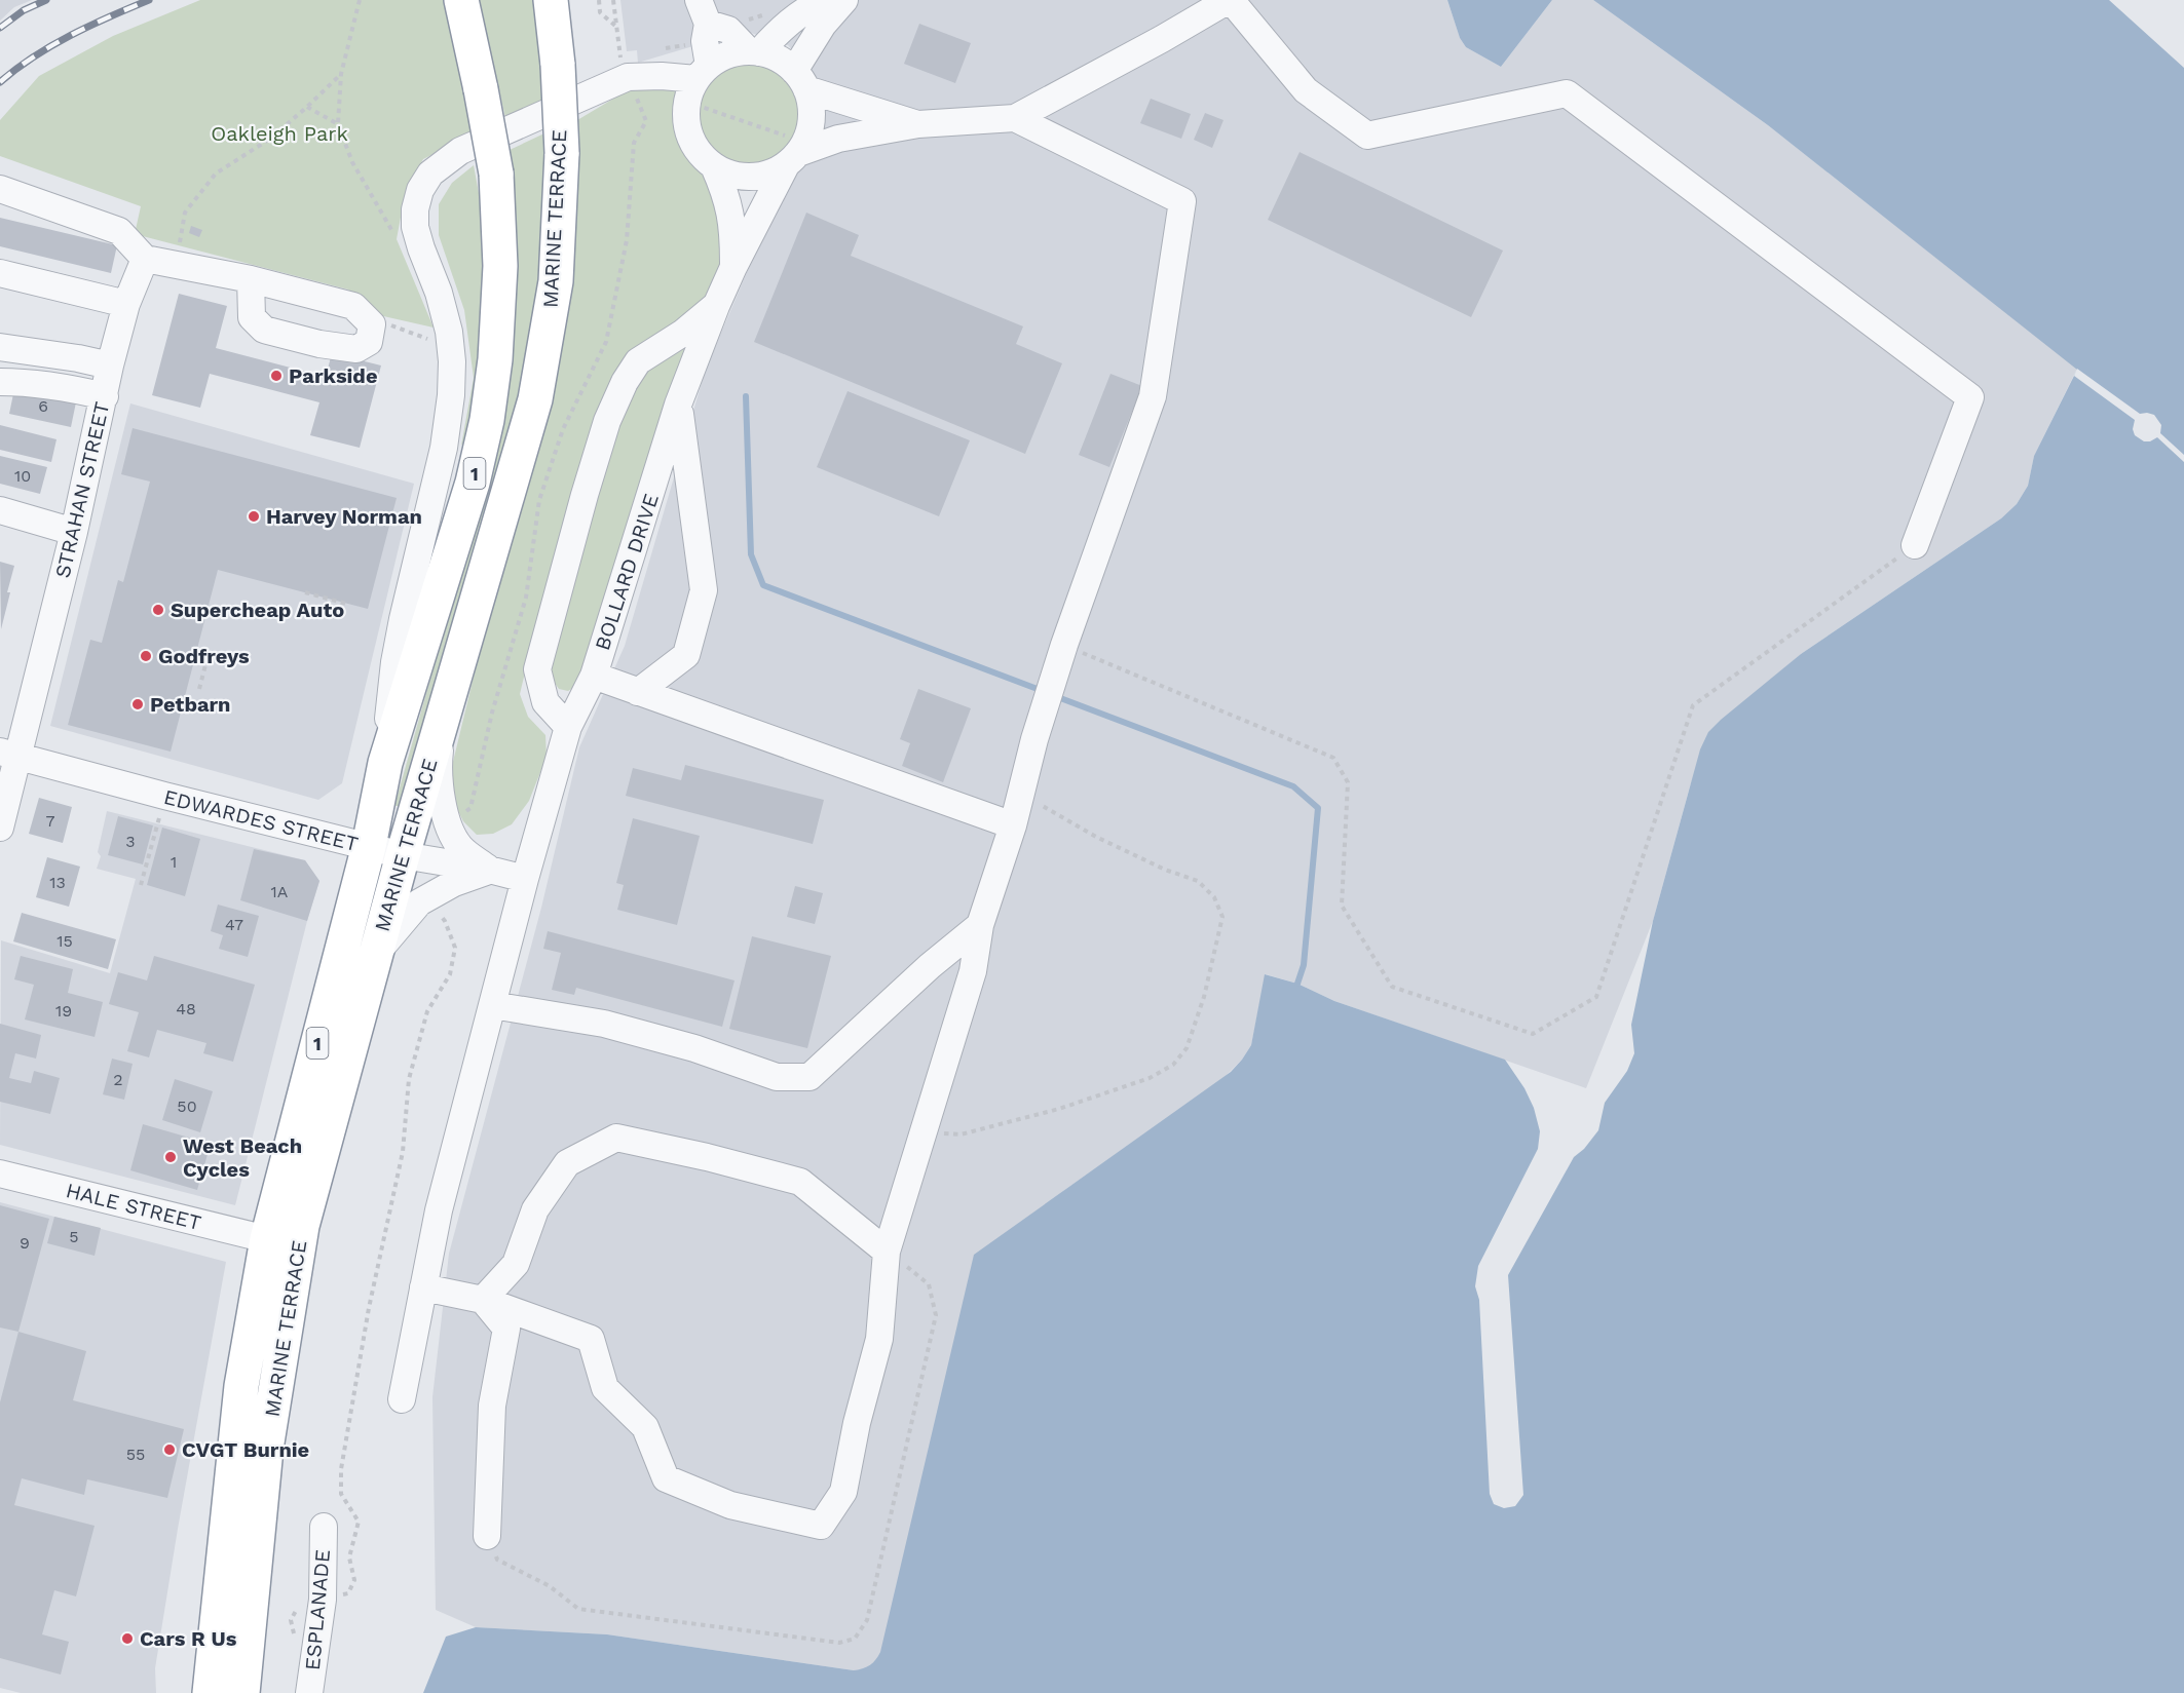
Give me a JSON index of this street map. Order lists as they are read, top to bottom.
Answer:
{
  "streets": {
    "highway": ["MARINE TERRACE", "1"],
    "street": [
      "STRAHAN STREET",
      "BOLLARD DRIVE",
      "EDWARDES STREET",
      "HALE STREET",
      "ESPLANADE"
    ]
  },
  "crossings": [
    ["MARINE TERRACE", "EDWARDES STREET"],
    ["MARINE TERRACE", "HALE STREET"],
    ["STRAHAN STREET", "EDWARDES STREET"],
    ["BOLLARD DRIVE", "EDWARDES STREET"]
  ],
  "parks": ["Oakleigh Park"],
  "places": [
    "Parkside",
    "Harvey Norman",
    "Supercheap Auto",
    "Godfreys",
    "Petbarn",
    "West Beach Cycles",
    "CVGT Burnie",
    "Cars R Us"
  ],
  "house_numbers": [
    "6",
    "10",
    "7",
    "3",
    "1",
    "13",
    "1A",
    "47",
    "15",
    "48",
    "19",
    "2",
    "50",
    "5",
    "9",
    "55"
  ]
}
